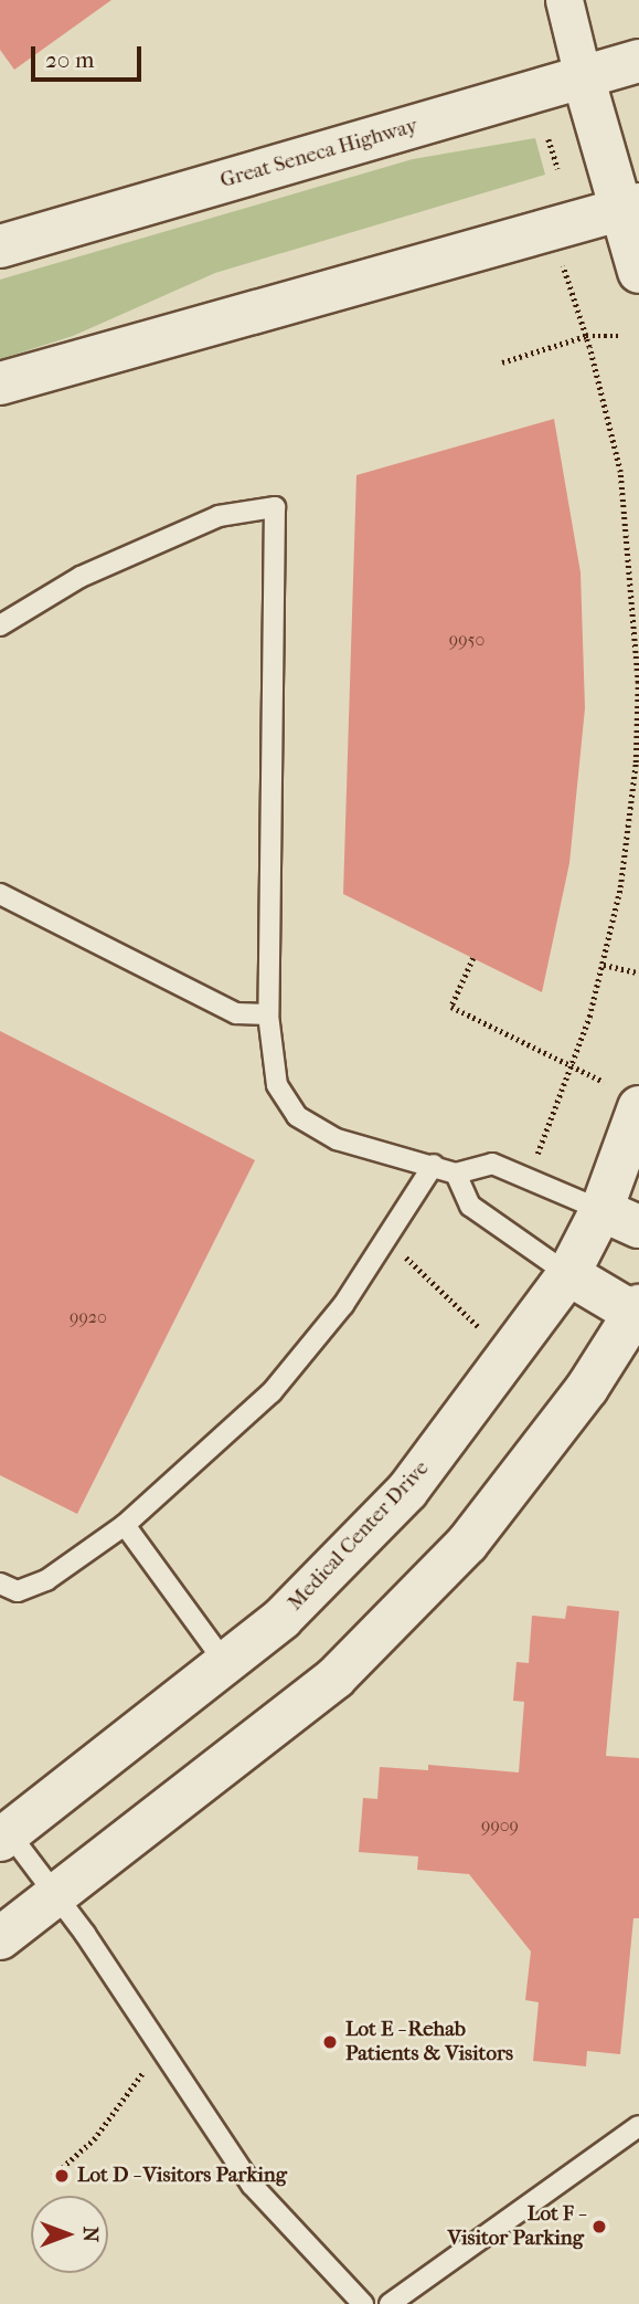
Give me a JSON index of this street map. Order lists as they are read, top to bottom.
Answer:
{
  "streets": {
    "street": ["Great Seneca Highway", "Medical Center Drive"]
  },
  "places": ["Lot E - Rehab Patients & Visitors", "Lot D - Visitors Parking", "Lot F - Visitor Parking"],
  "house_numbers": ["9950", "9920", "9909"],
  "scale_bar": "20 m",
  "north": "right"
}
